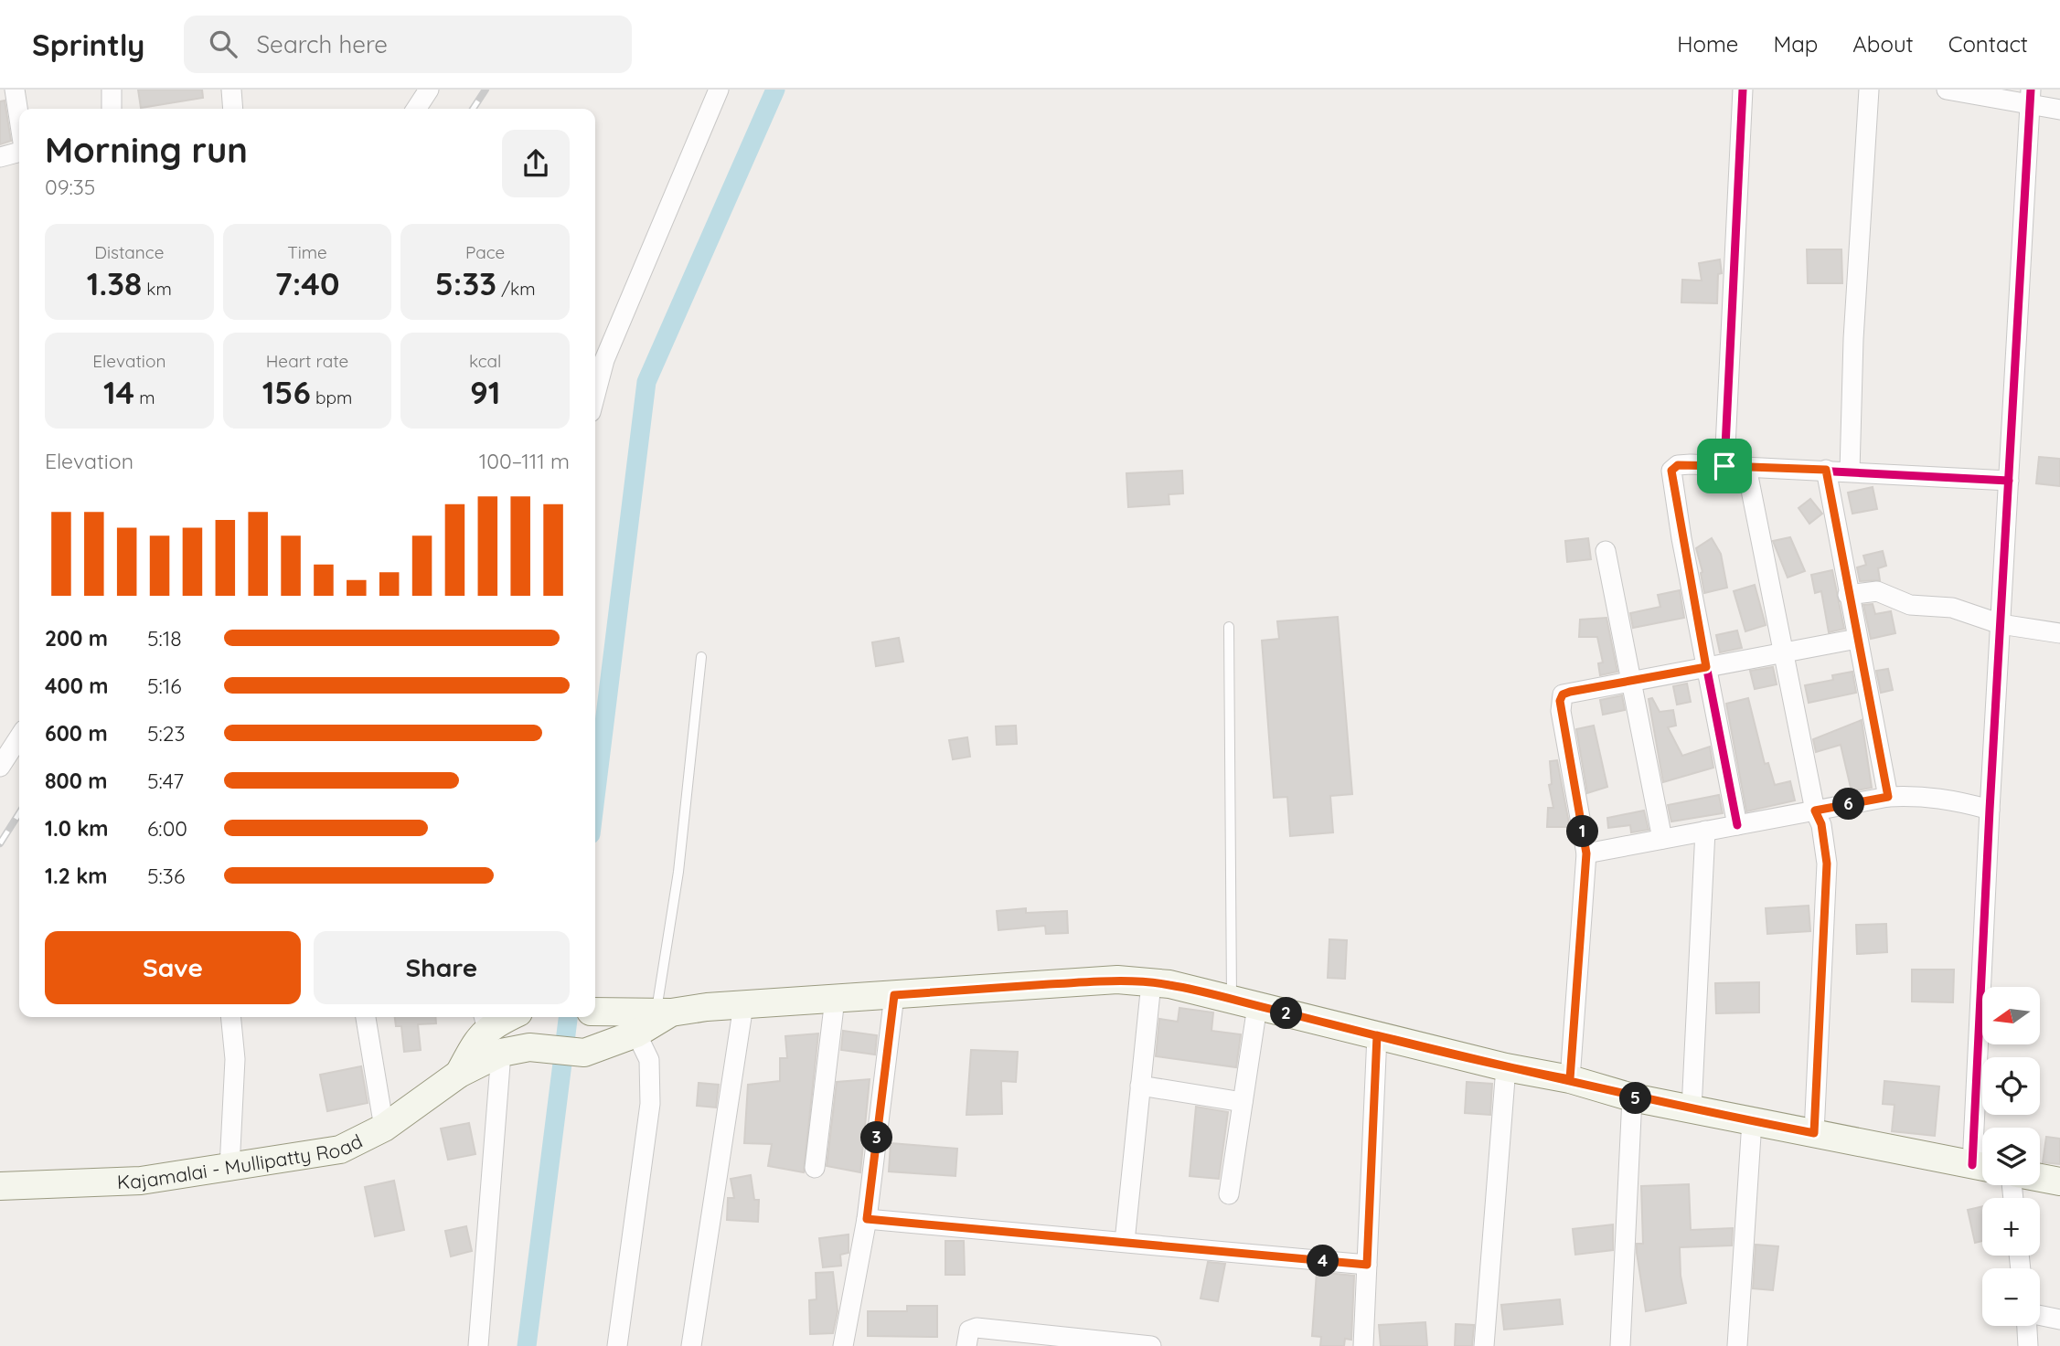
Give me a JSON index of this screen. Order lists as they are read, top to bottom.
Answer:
{
  "streets": {
    "main road": ["Kajamalai - Mullipatty Road"]
  },
  "north": "left",
  "page": {
    "header": "Sprintly",
    "search": "Search here",
    "nav": [
      "Home",
      "Map",
      "About",
      "Contact"
    ],
    "heading": ["Morning run", "09:35"],
    "stats": [
      ["Distance", "1.38 km"],
      ["Time", "7:40"],
      ["Pace", "5:33 /km"],
      ["Elevation", "14 m"],
      ["Heart rate", "156 bpm"],
      ["kcal", "91"]
    ],
    "chart": ["Elevation", "100–111 m"],
    "list": [
      {
        "name": "200 m",
        "note": "5:18"
      },
      {
        "name": "400 m",
        "note": "5:16"
      },
      {
        "name": "600 m",
        "note": "5:23"
      },
      {
        "name": "800 m",
        "note": "5:47"
      },
      {
        "name": "1.0 km",
        "note": "6:00"
      },
      {
        "name": "1.2 km",
        "note": "5:36"
      }
    ],
    "pins": [
      "6",
      "1",
      "2",
      "5",
      "3",
      "4"
    ],
    "buttons": ["Save", "Share"],
    "map_buttons": ["+", "−"]
  }
}
